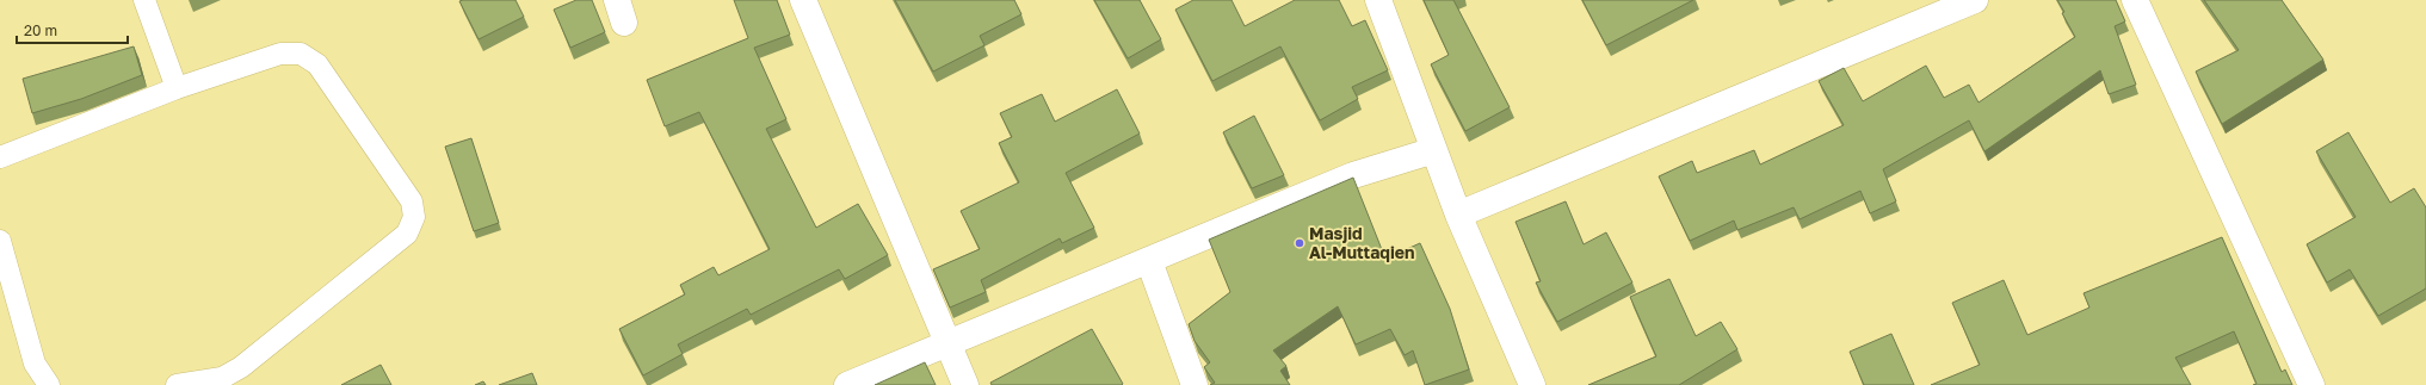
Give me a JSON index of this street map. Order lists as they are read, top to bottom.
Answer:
{
  "places": ["Masjid Al-Muttaqien"],
  "scale_bar": "20 m"
}
